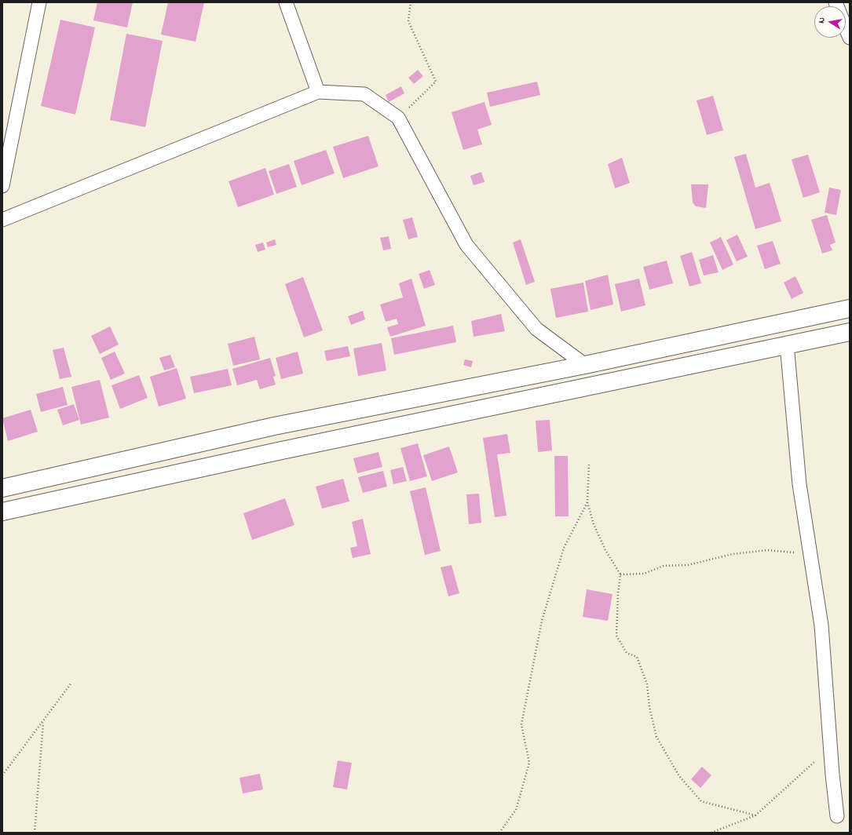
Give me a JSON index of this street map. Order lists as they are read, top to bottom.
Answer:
{
  "north": "left"
}
